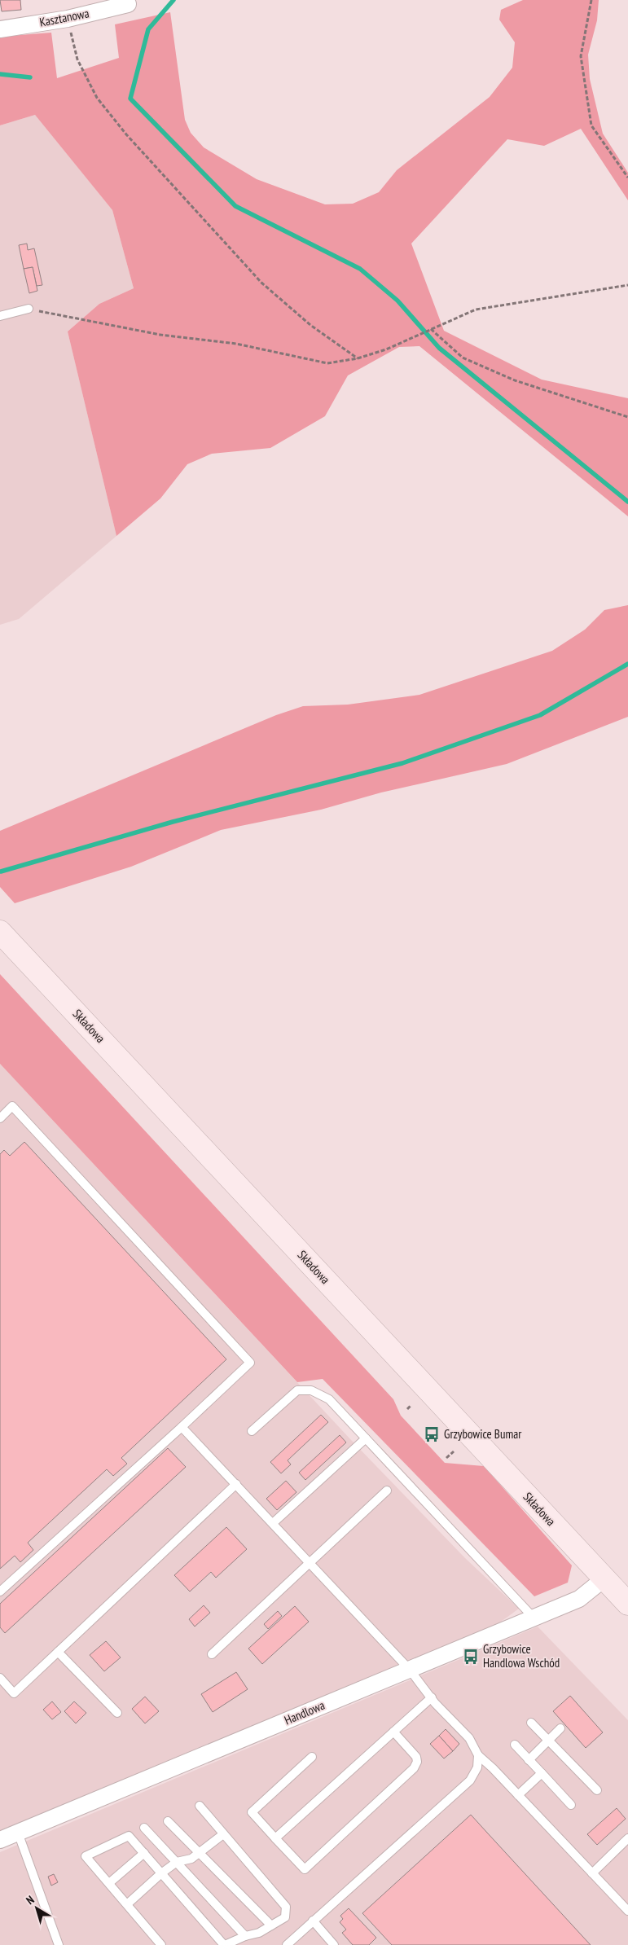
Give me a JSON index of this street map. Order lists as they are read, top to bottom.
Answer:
{
  "streets": {
    "main road": ["Składowa"],
    "street": ["Kasztanowa", "Handlowa"]
  },
  "crossings": [
    ["Składowa", "Handlowa"]
  ],
  "places": {
    "bus stop": ["Grzybowice Bumar", "Grzybowice Handlowa Wschód"]
  },
  "north": "top left"
}
